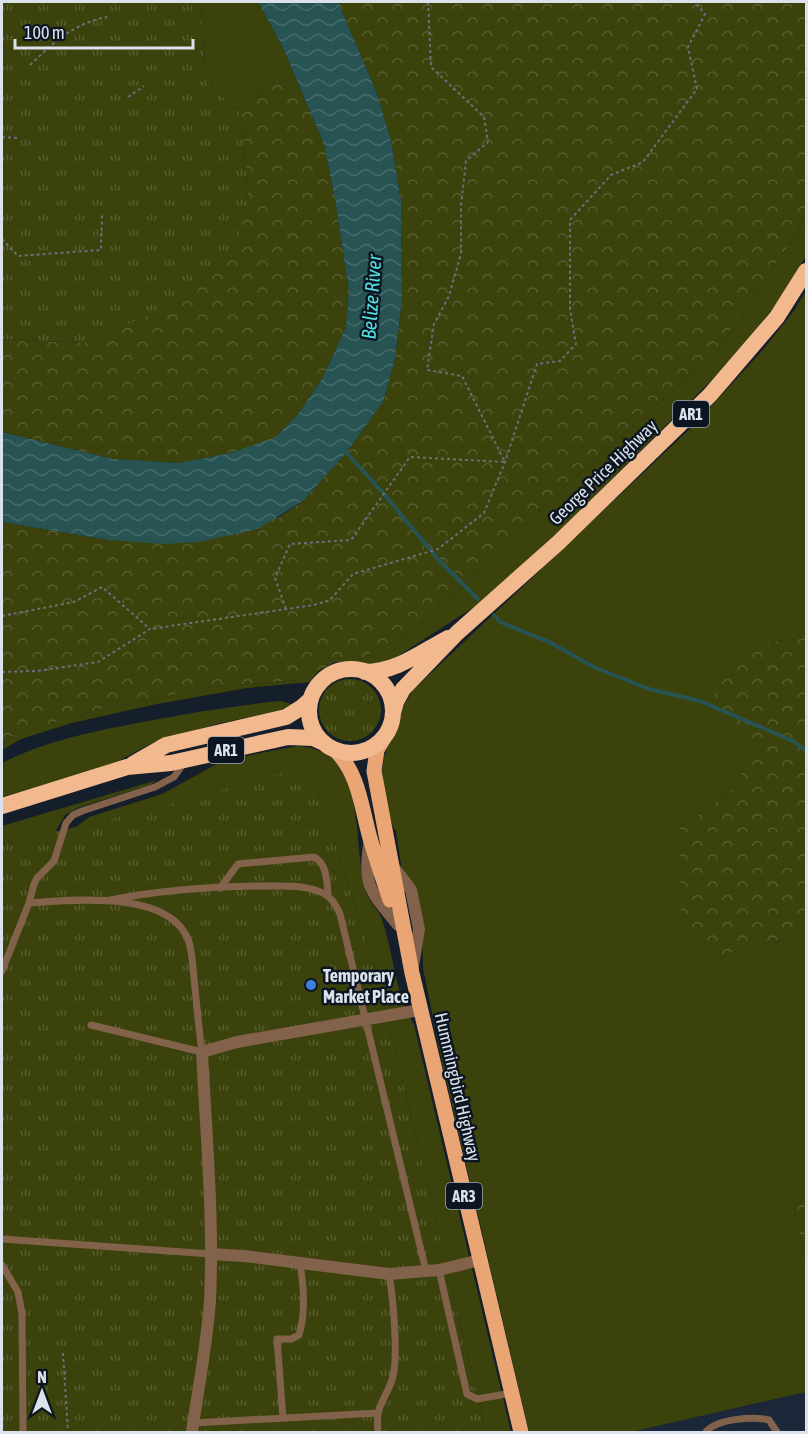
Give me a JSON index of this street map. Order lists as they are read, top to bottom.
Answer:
{
  "streets": {
    "highway": ["AR1", "George Price Highway"],
    "main road": ["Hummingbird Highway", "AR3"]
  },
  "crossings": [
    ["AR1", "George Price Highway"],
    ["AR1", "Hummingbird Highway"],
    ["George Price Highway", "Hummingbird Highway"]
  ],
  "water": ["Belize River"],
  "places": ["Temporary Market Place"],
  "scale_bar": "100 m",
  "north": "top"
}
